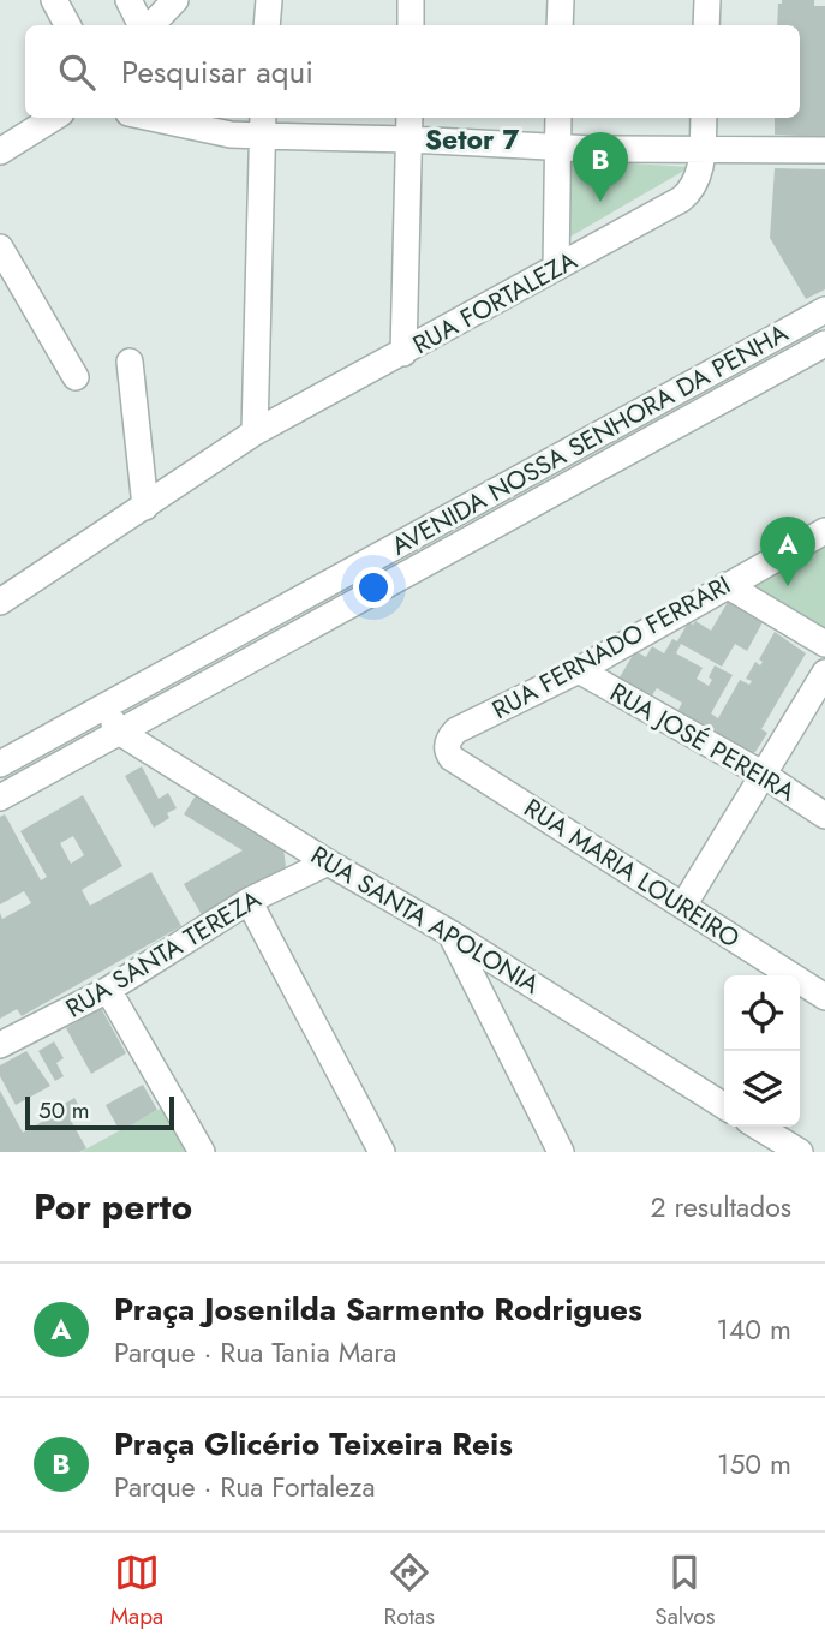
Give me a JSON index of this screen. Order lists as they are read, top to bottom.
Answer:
{
  "streets": {
    "street": [
      "RUA FORTALEZA",
      "AVENIDA NOSSA SENHORA DA PENHA",
      "RUA FERNADO FERRARI",
      "RUA JOSÉ PEREIRA",
      "RUA MARIA LOUREIRO",
      "RUA SANTA APOLONIA",
      "RUA SANTA TEREZA"
    ]
  },
  "crossings": [
    ["AVENIDA NOSSA SENHORA DA PENHA", "RUA SANTA APOLONIA"],
    ["RUA FERNADO FERRARI", "RUA JOSÉ PEREIRA"],
    ["RUA FERNADO FERRARI", "RUA MARIA LOUREIRO"],
    ["RUA SANTA APOLONIA", "RUA SANTA TEREZA"]
  ],
  "districts": ["Setor 7"],
  "scale_bar": "50 m",
  "page": {
    "search": "Pesquisar aqui",
    "pins": ["B", "A"],
    "scale": "50 m",
    "heading": ["Por perto", "2 resultados"],
    "list": [
      {
        "mark": "A",
        "name": "Praça Josenilda Sarmento Rodrigues",
        "note": "Parque · Rua Tania Mara",
        "value": "140 m"
      },
      {
        "mark": "B",
        "name": "Praça Glicério Teixeira Reis",
        "note": "Parque · Rua Fortaleza",
        "value": "150 m"
      }
    ],
    "nav": ["Mapa", "Rotas", "Salvos"]
  }
}
